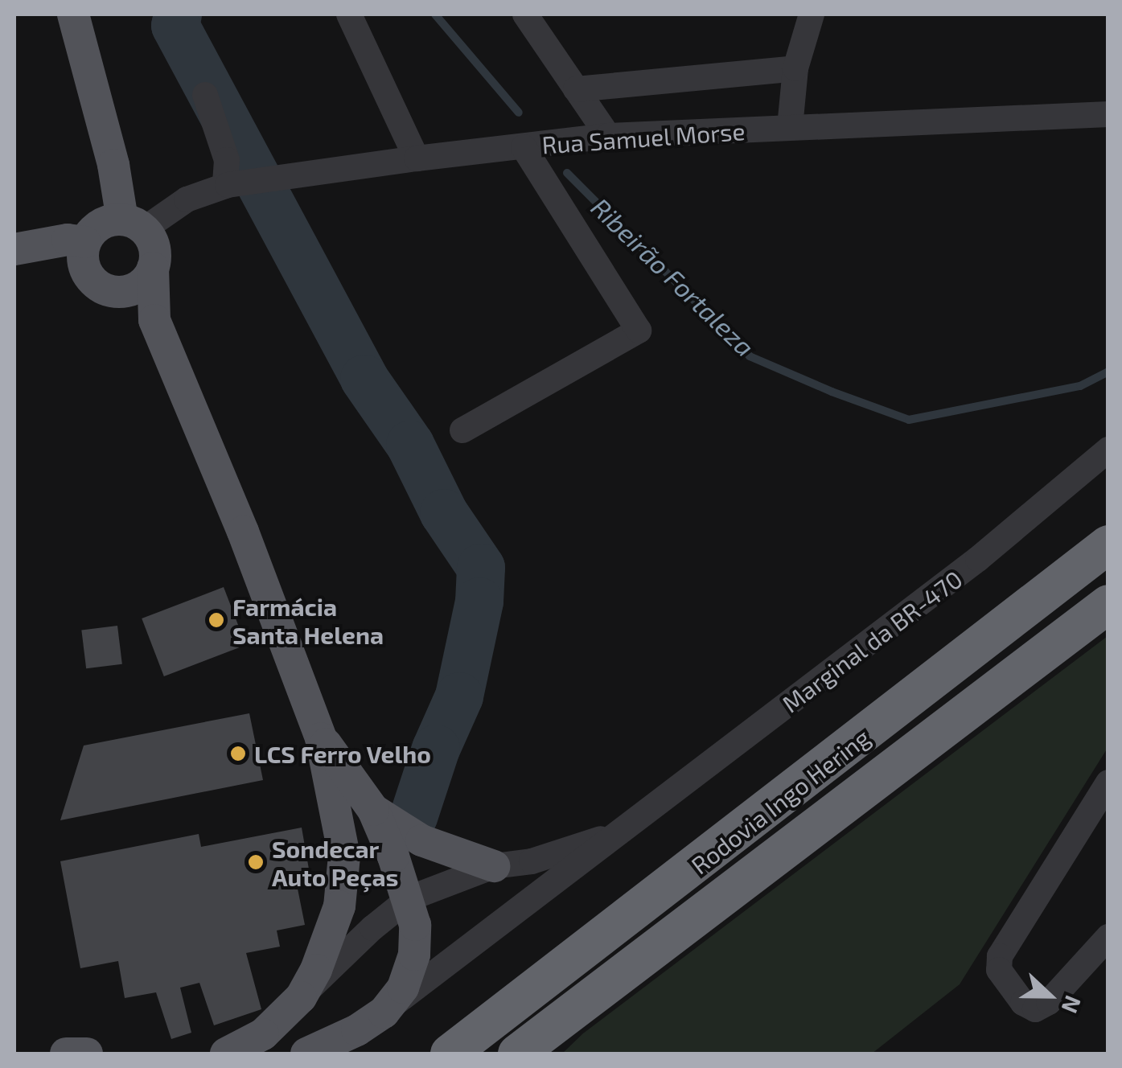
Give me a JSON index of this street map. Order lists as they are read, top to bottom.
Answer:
{
  "streets": {
    "highway": ["Rodovia Ingo Hering"],
    "street": ["Rua Samuel Morse", "Marginal da BR-470"]
  },
  "water": ["Ribeirão Fortaleza"],
  "places": ["Farmácia Santa Helena", "LCS Ferro Velho", "Sondecar Auto Peças"],
  "north": "right"
}
